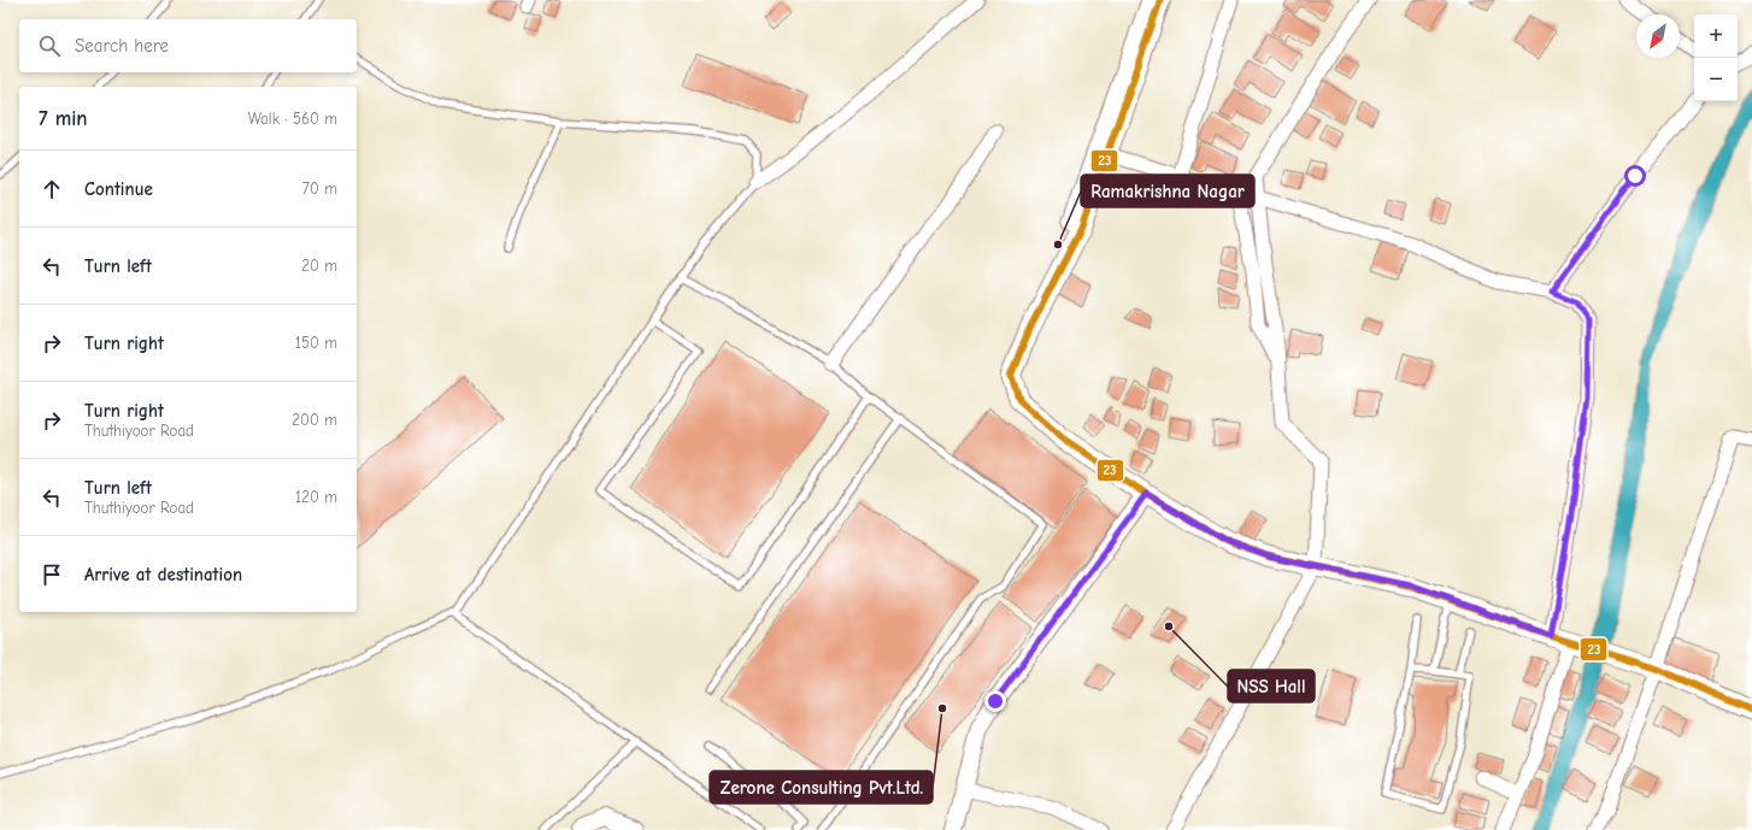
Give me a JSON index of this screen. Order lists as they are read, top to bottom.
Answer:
{
  "places": ["Ramakrishna Nagar", "NSS Hall", "Zerone Consulting Pvt.Ltd."],
  "lines": ["transit line 23"],
  "north": "bottom left",
  "page": {
    "map_buttons": ["+", "−"],
    "search": "Search here",
    "heading": ["7 min", "Walk · 560 m"],
    "list": [
      ["Continue", "70 m"],
      ["Turn left", "20 m"],
      ["Turn right", "150 m"],
      ["Turn right", "Thuthiyoor Road", "200 m"],
      ["Turn left", "Thuthiyoor Road", "120 m"],
      "Arrive at destination"
    ]
  }
}
